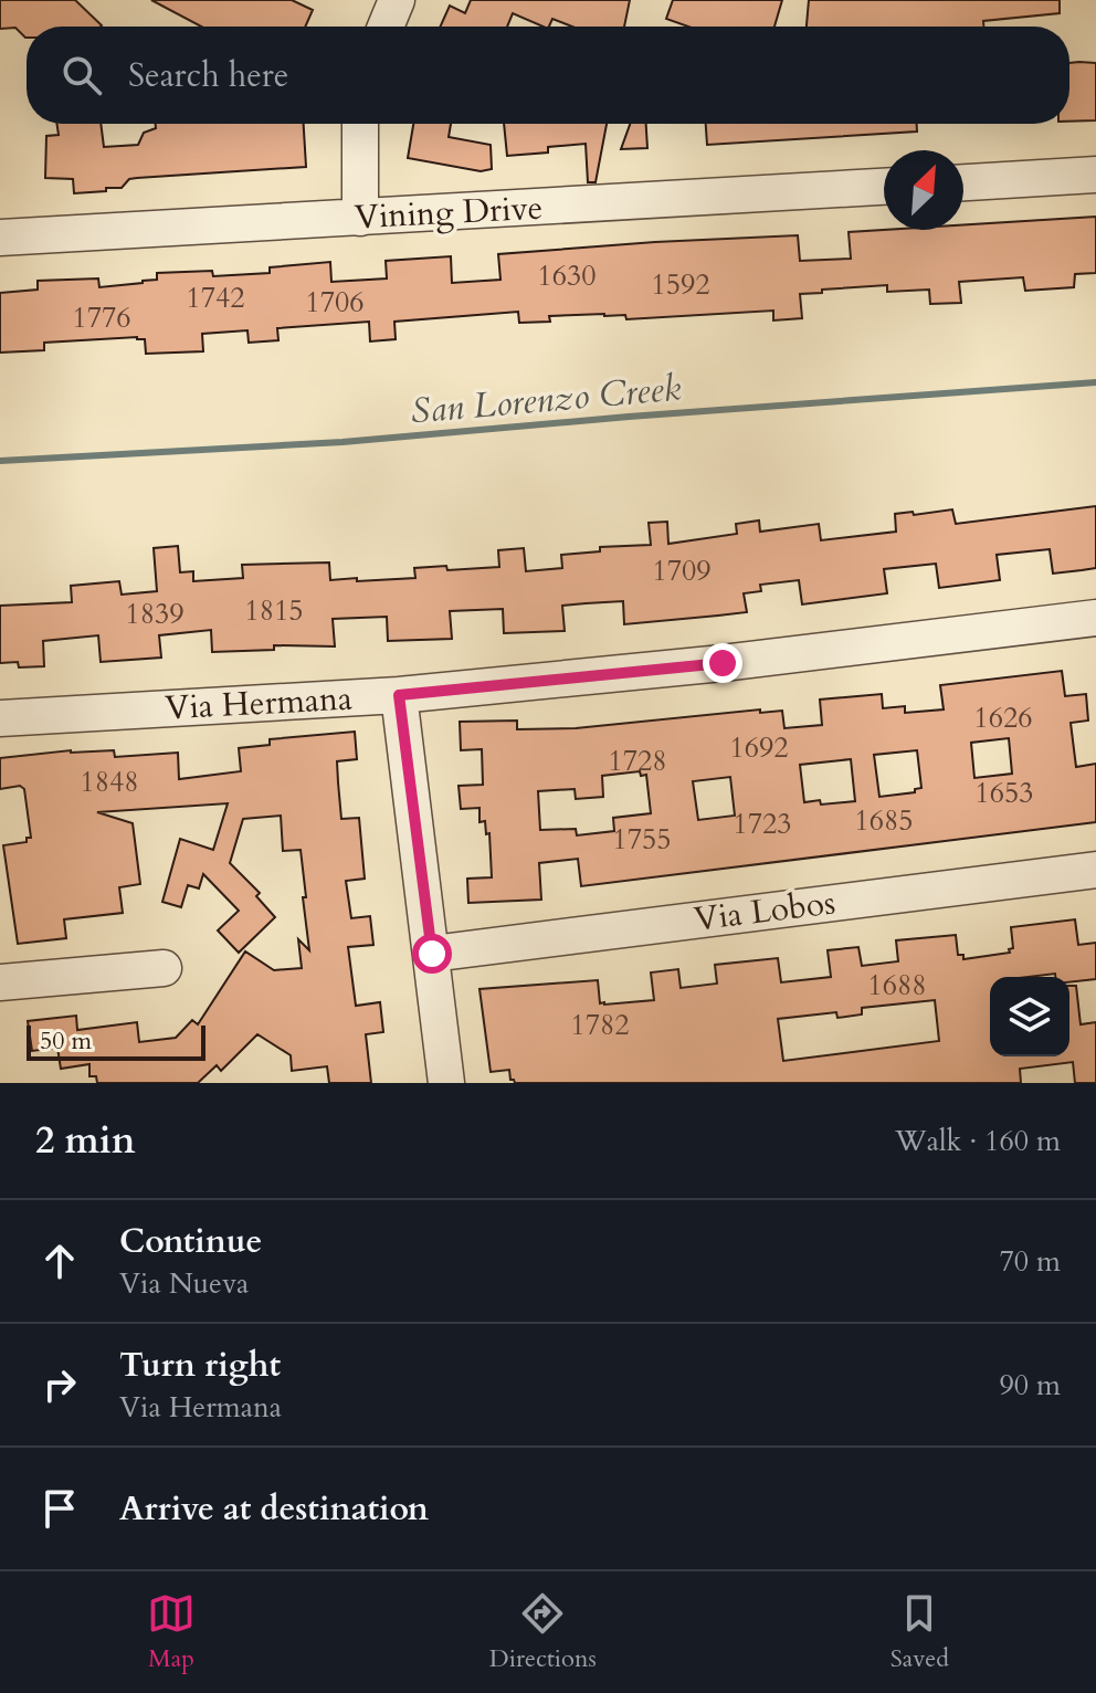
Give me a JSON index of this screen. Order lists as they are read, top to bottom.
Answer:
{
  "streets": {
    "street": ["Vining Drive", "Via Hermana", "Via Lobos"]
  },
  "water": ["San Lorenzo Creek"],
  "house_numbers": [
    "1630",
    "1592",
    "1742",
    "1706",
    "1776",
    "1709",
    "1815",
    "1839",
    "1626",
    "1692",
    "1728",
    "1848",
    "1653",
    "1685",
    "1723",
    "1755",
    "1688",
    "1782"
  ],
  "scale_bar": "50 m",
  "north": "top right",
  "page": {
    "search": "Search here",
    "scale": "50 m",
    "heading": ["2 min", "Walk · 160 m"],
    "list": [
      ["Continue", "Via Nueva", "70 m"],
      ["Turn right", "Via Hermana", "90 m"],
      "Arrive at destination"
    ],
    "nav": ["Map", "Directions", "Saved"]
  }
}
